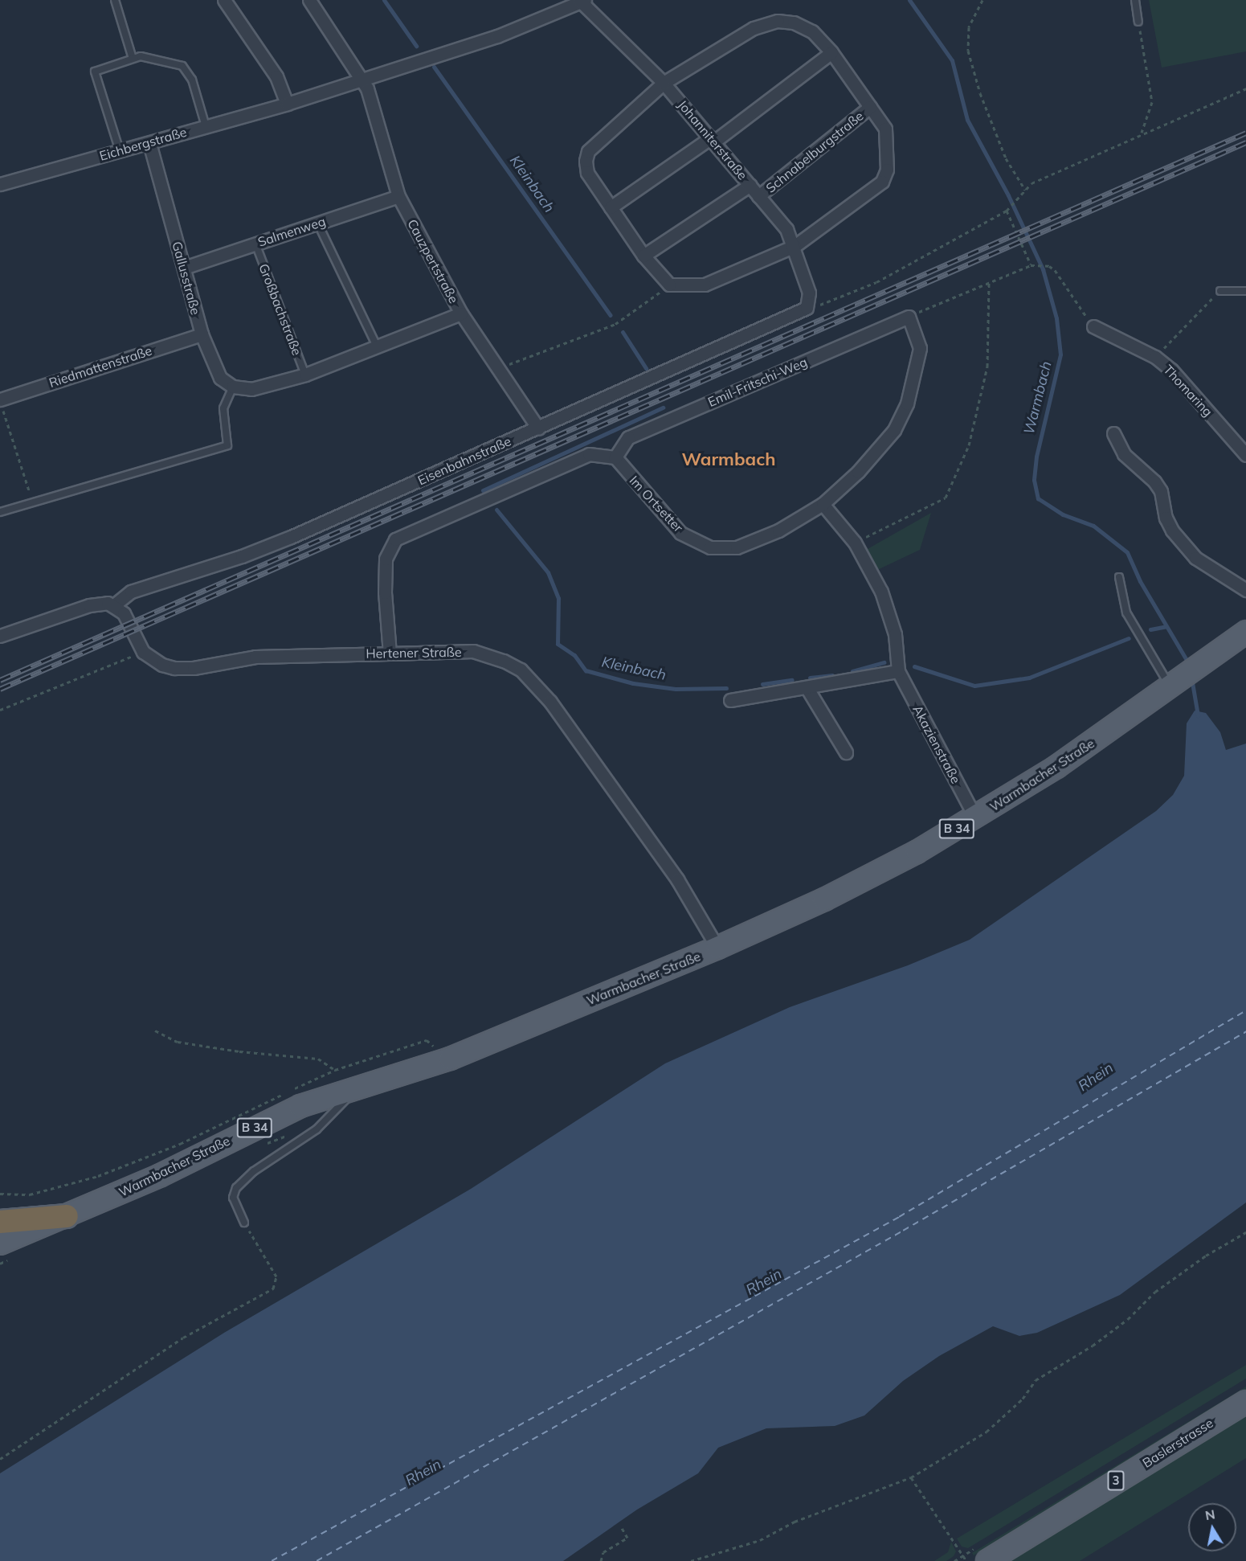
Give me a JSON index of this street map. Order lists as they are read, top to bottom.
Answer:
{
  "streets": {
    "main road": [
      "Warmbacher Straße",
      "B 34",
      "Baslerstrasse",
      "3"
    ],
    "street": [
      "Johanniterstraße",
      "Eichbergstraße",
      "Schnabelburgstraße",
      "Salmenweg",
      "Cauzpertstraße",
      "Gallusstraße",
      "Riedmattenstraße",
      "Emil-Fritschi-Weg",
      "Thomaring",
      "Eisenbahnstraße",
      "Im Ortsetter",
      "Hertener Straße",
      "Akazienstraße"
    ],
    "lane": ["Großbachstraße"]
  },
  "crossings": [
    ["Johanniterstraße", "Eichbergstraße"],
    ["Johanniterstraße", "Schnabelburgstraße"],
    ["Johanniterstraße", "Eisenbahnstraße"],
    ["Eichbergstraße", "Cauzpertstraße"],
    ["Eichbergstraße", "Gallusstraße"],
    ["Salmenweg", "Cauzpertstraße"],
    ["Salmenweg", "Gallusstraße"],
    ["Salmenweg", "Großbachstraße"],
    ["Cauzpertstraße", "Eisenbahnstraße"],
    ["Gallusstraße", "Riedmattenstraße"],
    ["Emil-Fritschi-Weg", "Im Ortsetter"],
    ["Im Ortsetter", "Akazienstraße"],
    ["Hertener Straße", "Warmbacher Straße"],
    ["Akazienstraße", "Warmbacher Straße"]
  ],
  "districts": ["Warmbach"],
  "water": ["Kleinbach", "Warmbach", "Rhein"],
  "north": "top"
}
